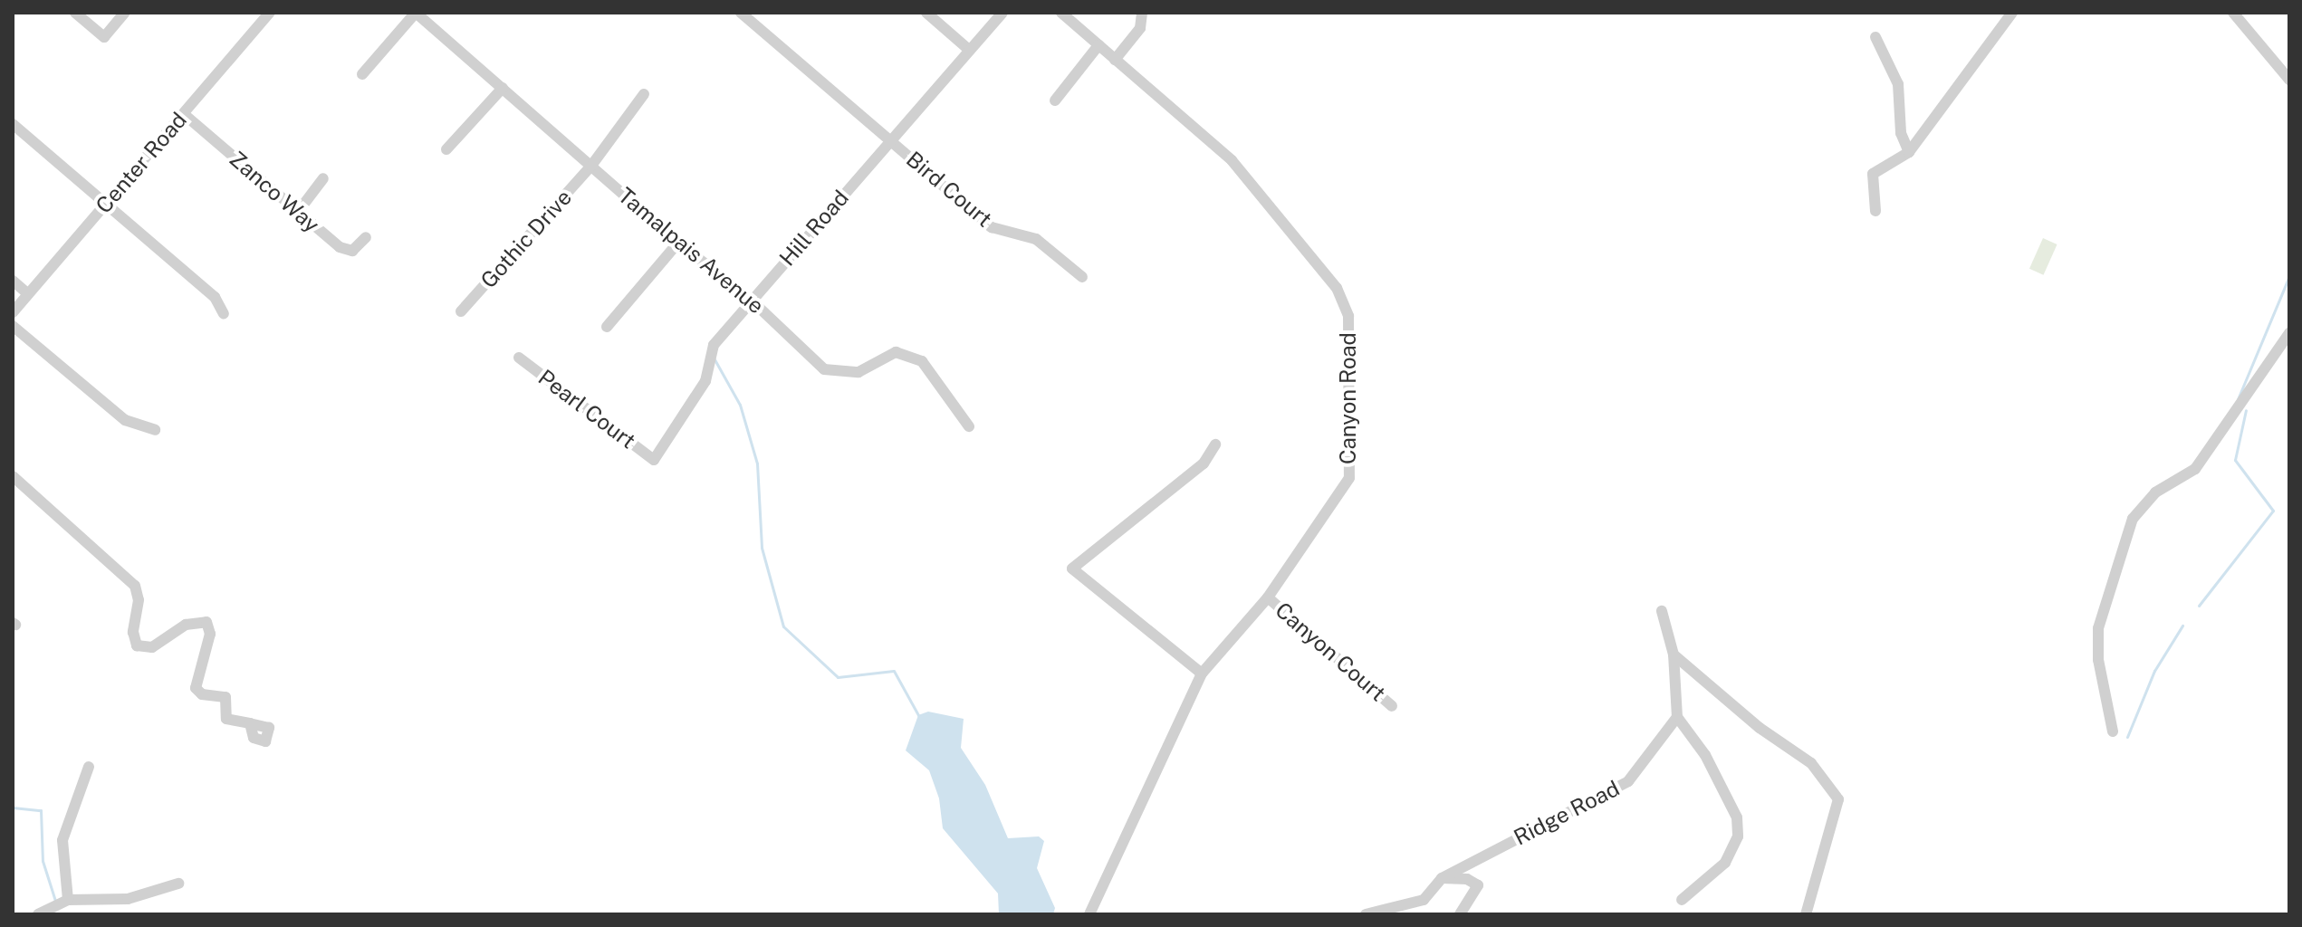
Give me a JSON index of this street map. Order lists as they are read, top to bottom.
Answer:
{
  "streets": {
    "street": [
      "Center Road",
      "Bird Court",
      "Zanco Way",
      "Hill Road",
      "Gothic Drive",
      "Tamalpais Avenue",
      "Canyon Road",
      "Pearl Court",
      "Canyon Court",
      "Ridge Road"
    ]
  },
  "crossings": [
    ["Center Road", "Zanco Way"],
    ["Bird Court", "Hill Road"],
    ["Hill Road", "Tamalpais Avenue"],
    ["Hill Road", "Pearl Court"],
    ["Gothic Drive", "Tamalpais Avenue"],
    ["Canyon Road", "Canyon Court"]
  ]
}
